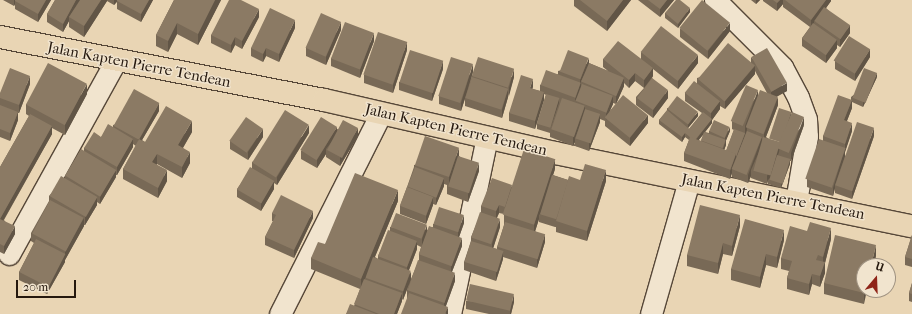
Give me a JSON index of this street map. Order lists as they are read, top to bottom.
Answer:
{
  "streets": {
    "main road": ["Jalan Kapten Pierre Tendean"]
  },
  "scale_bar": "20 m",
  "north": "top"
}
